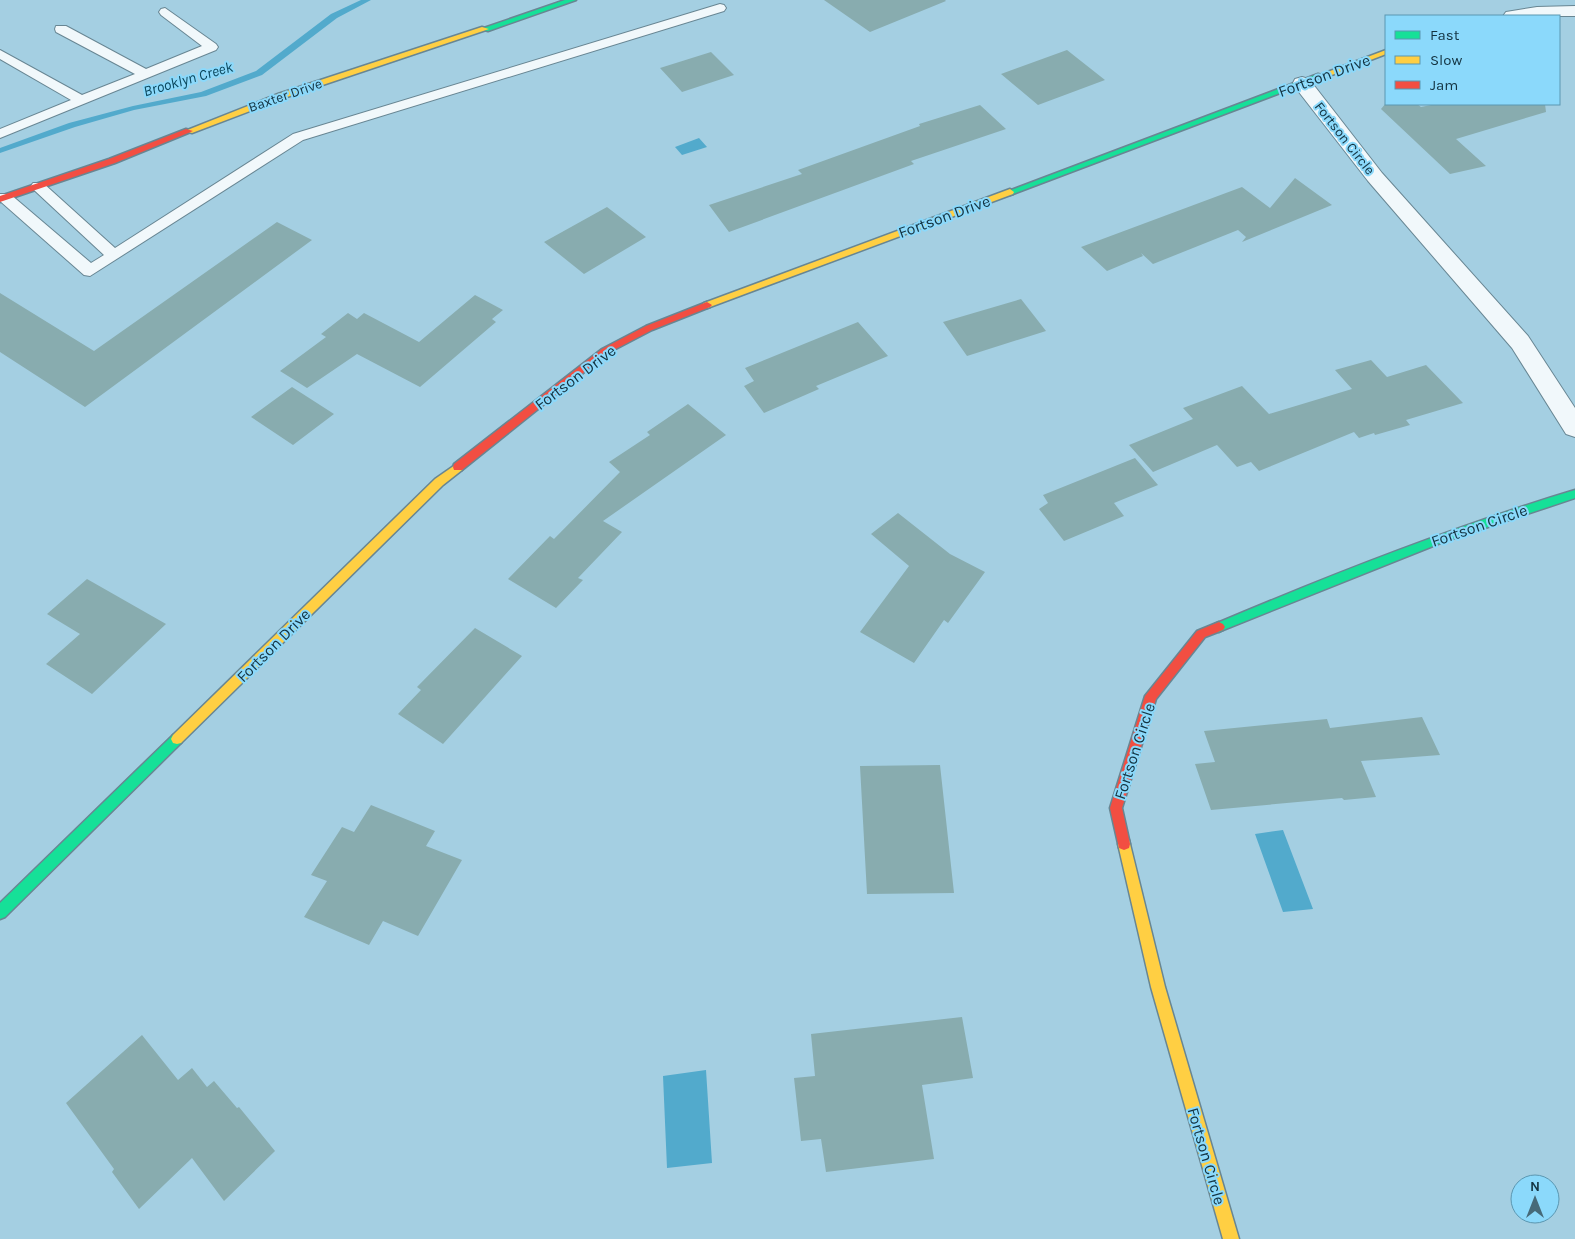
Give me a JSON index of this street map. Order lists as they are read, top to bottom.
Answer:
{
  "streets": {
    "street": ["Fortson Drive", "Baxter Drive", "Fortson Circle"]
  },
  "crossings": [
    ["Fortson Drive", "Fortson Circle"]
  ],
  "water": ["Brooklyn Creek"],
  "legend": ["Fast", "Slow", "Jam"],
  "north": "top"
}
